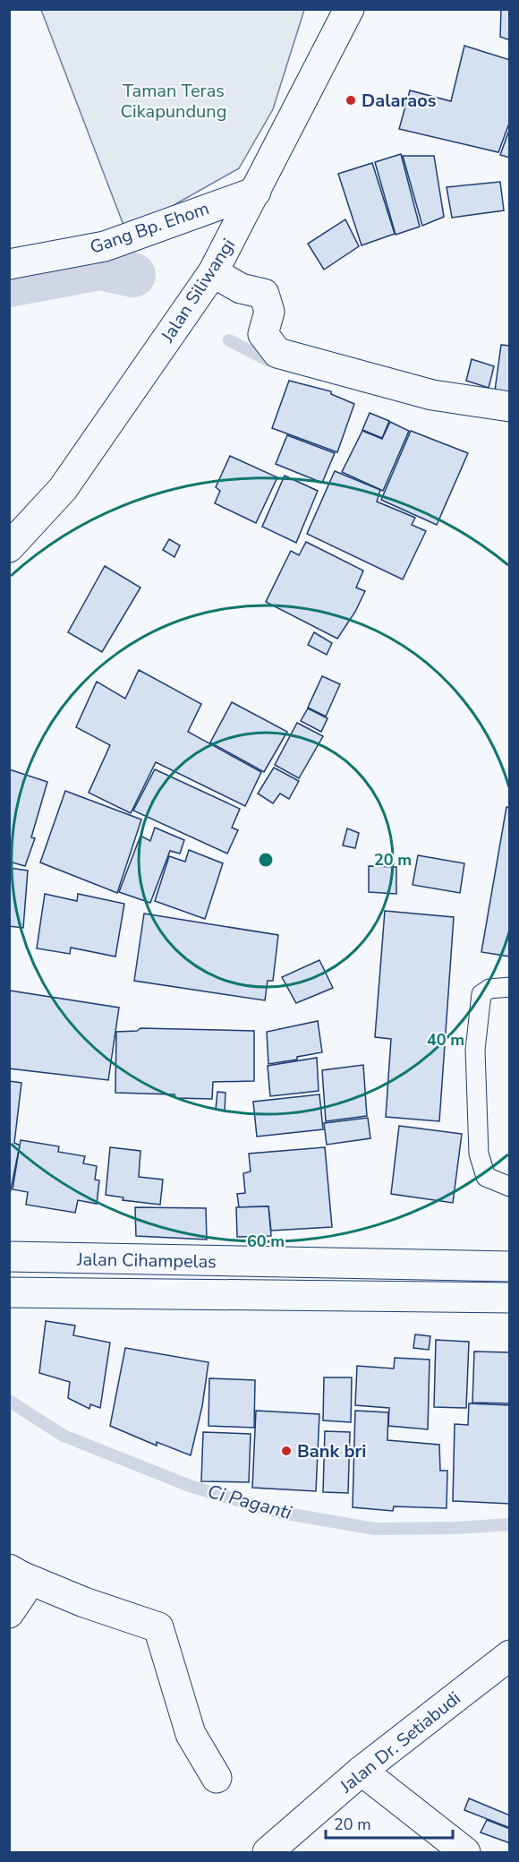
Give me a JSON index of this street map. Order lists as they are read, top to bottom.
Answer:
{
  "streets": {
    "main road": [
      "Gang Bp. Ehom",
      "Jalan Siliwangi",
      "Jalan Cihampelas",
      "Jalan Dr. Setiabudi"
    ]
  },
  "crossings": [
    ["Gang Bp. Ehom", "Jalan Siliwangi"]
  ],
  "water": ["Ci Paganti"],
  "parks": ["Taman Teras Cikapundung"],
  "places": ["Dalaraos", "Bank bri"],
  "scale_bar": "20 m",
  "rings": ["20 m", "40 m", "60 m"]
}
